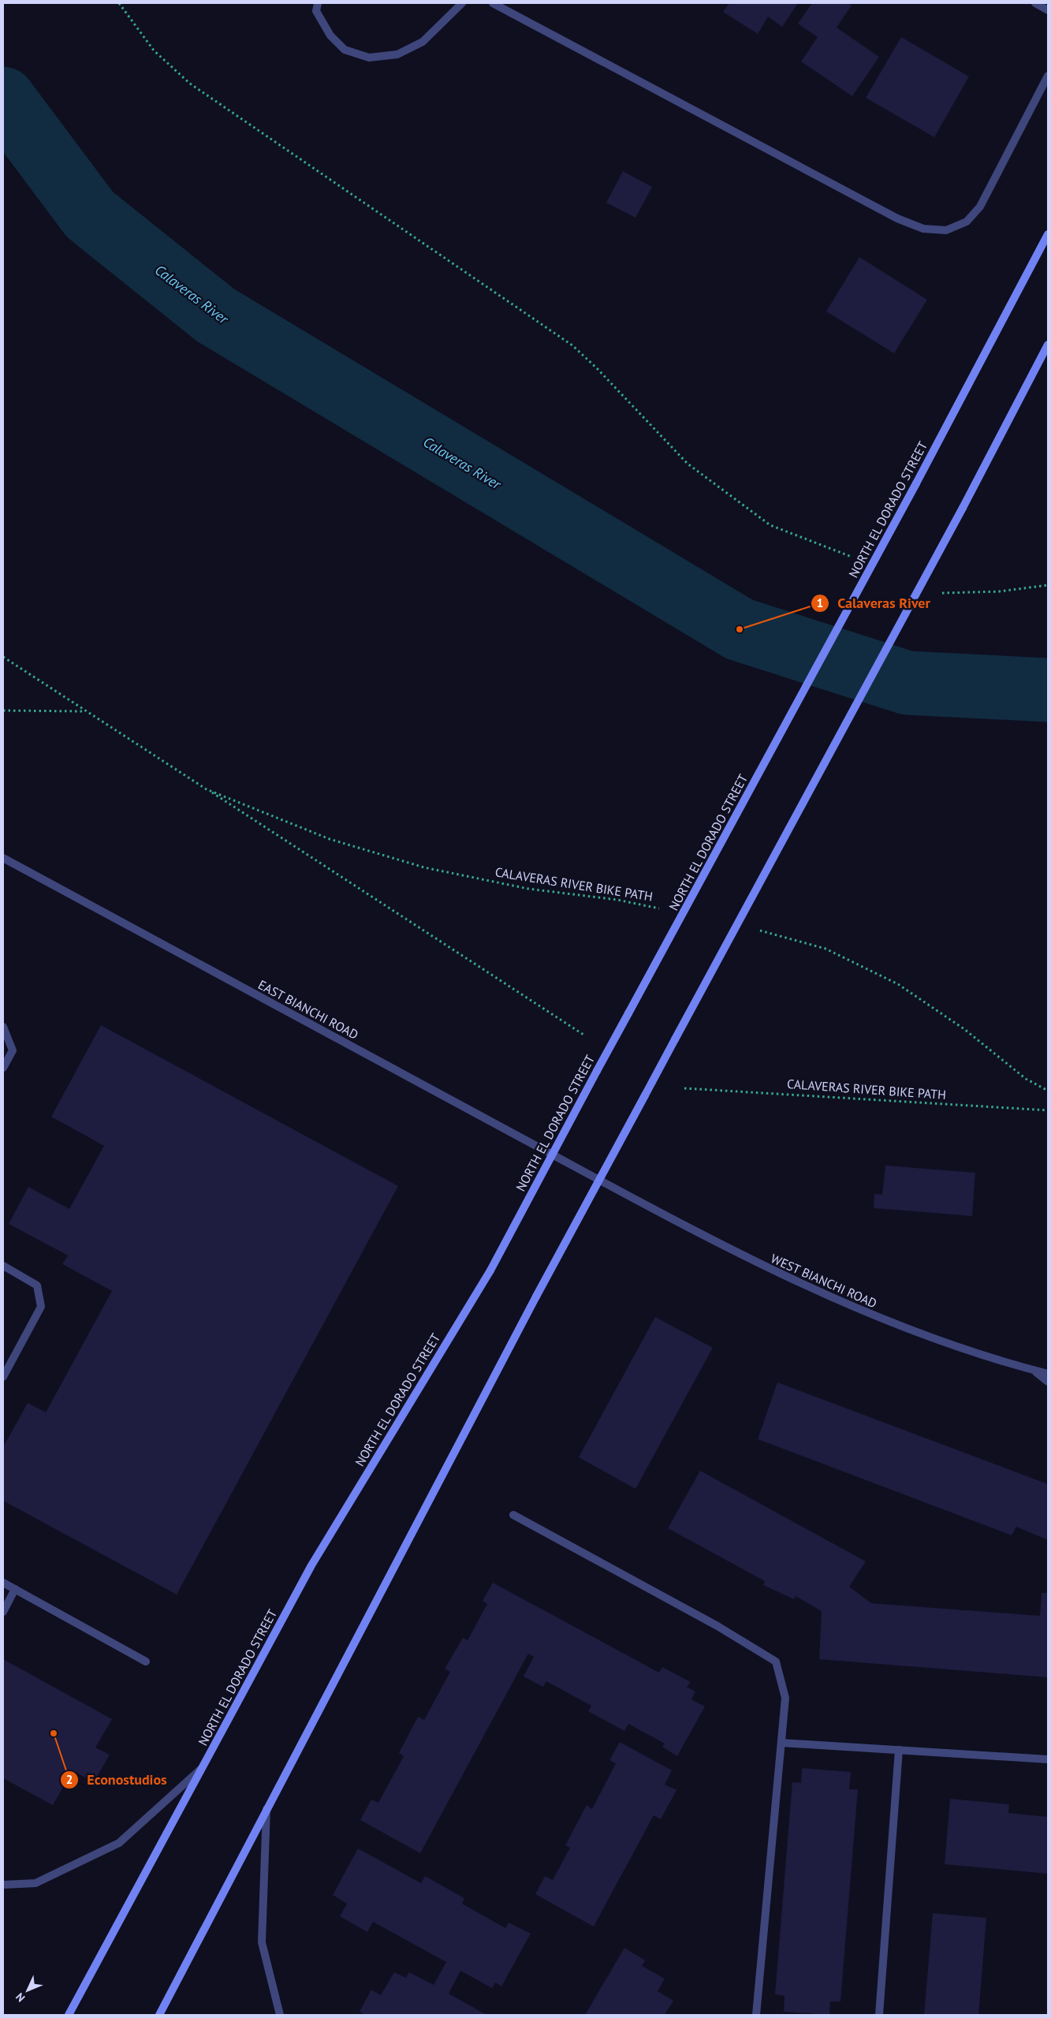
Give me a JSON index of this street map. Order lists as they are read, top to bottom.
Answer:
{
  "streets": {
    "main road": ["NORTH EL DORADO STREET"],
    "street": ["EAST BIANCHI ROAD", "WEST BIANCHI ROAD"],
    "path": ["CALAVERAS RIVER BIKE PATH"]
  },
  "crossings": [
    ["EAST BIANCHI ROAD", "WEST BIANCHI ROAD"]
  ],
  "water": ["Calaveras River"],
  "places": ["Calaveras River", "Econostudios"],
  "north": "bottom left"
}
